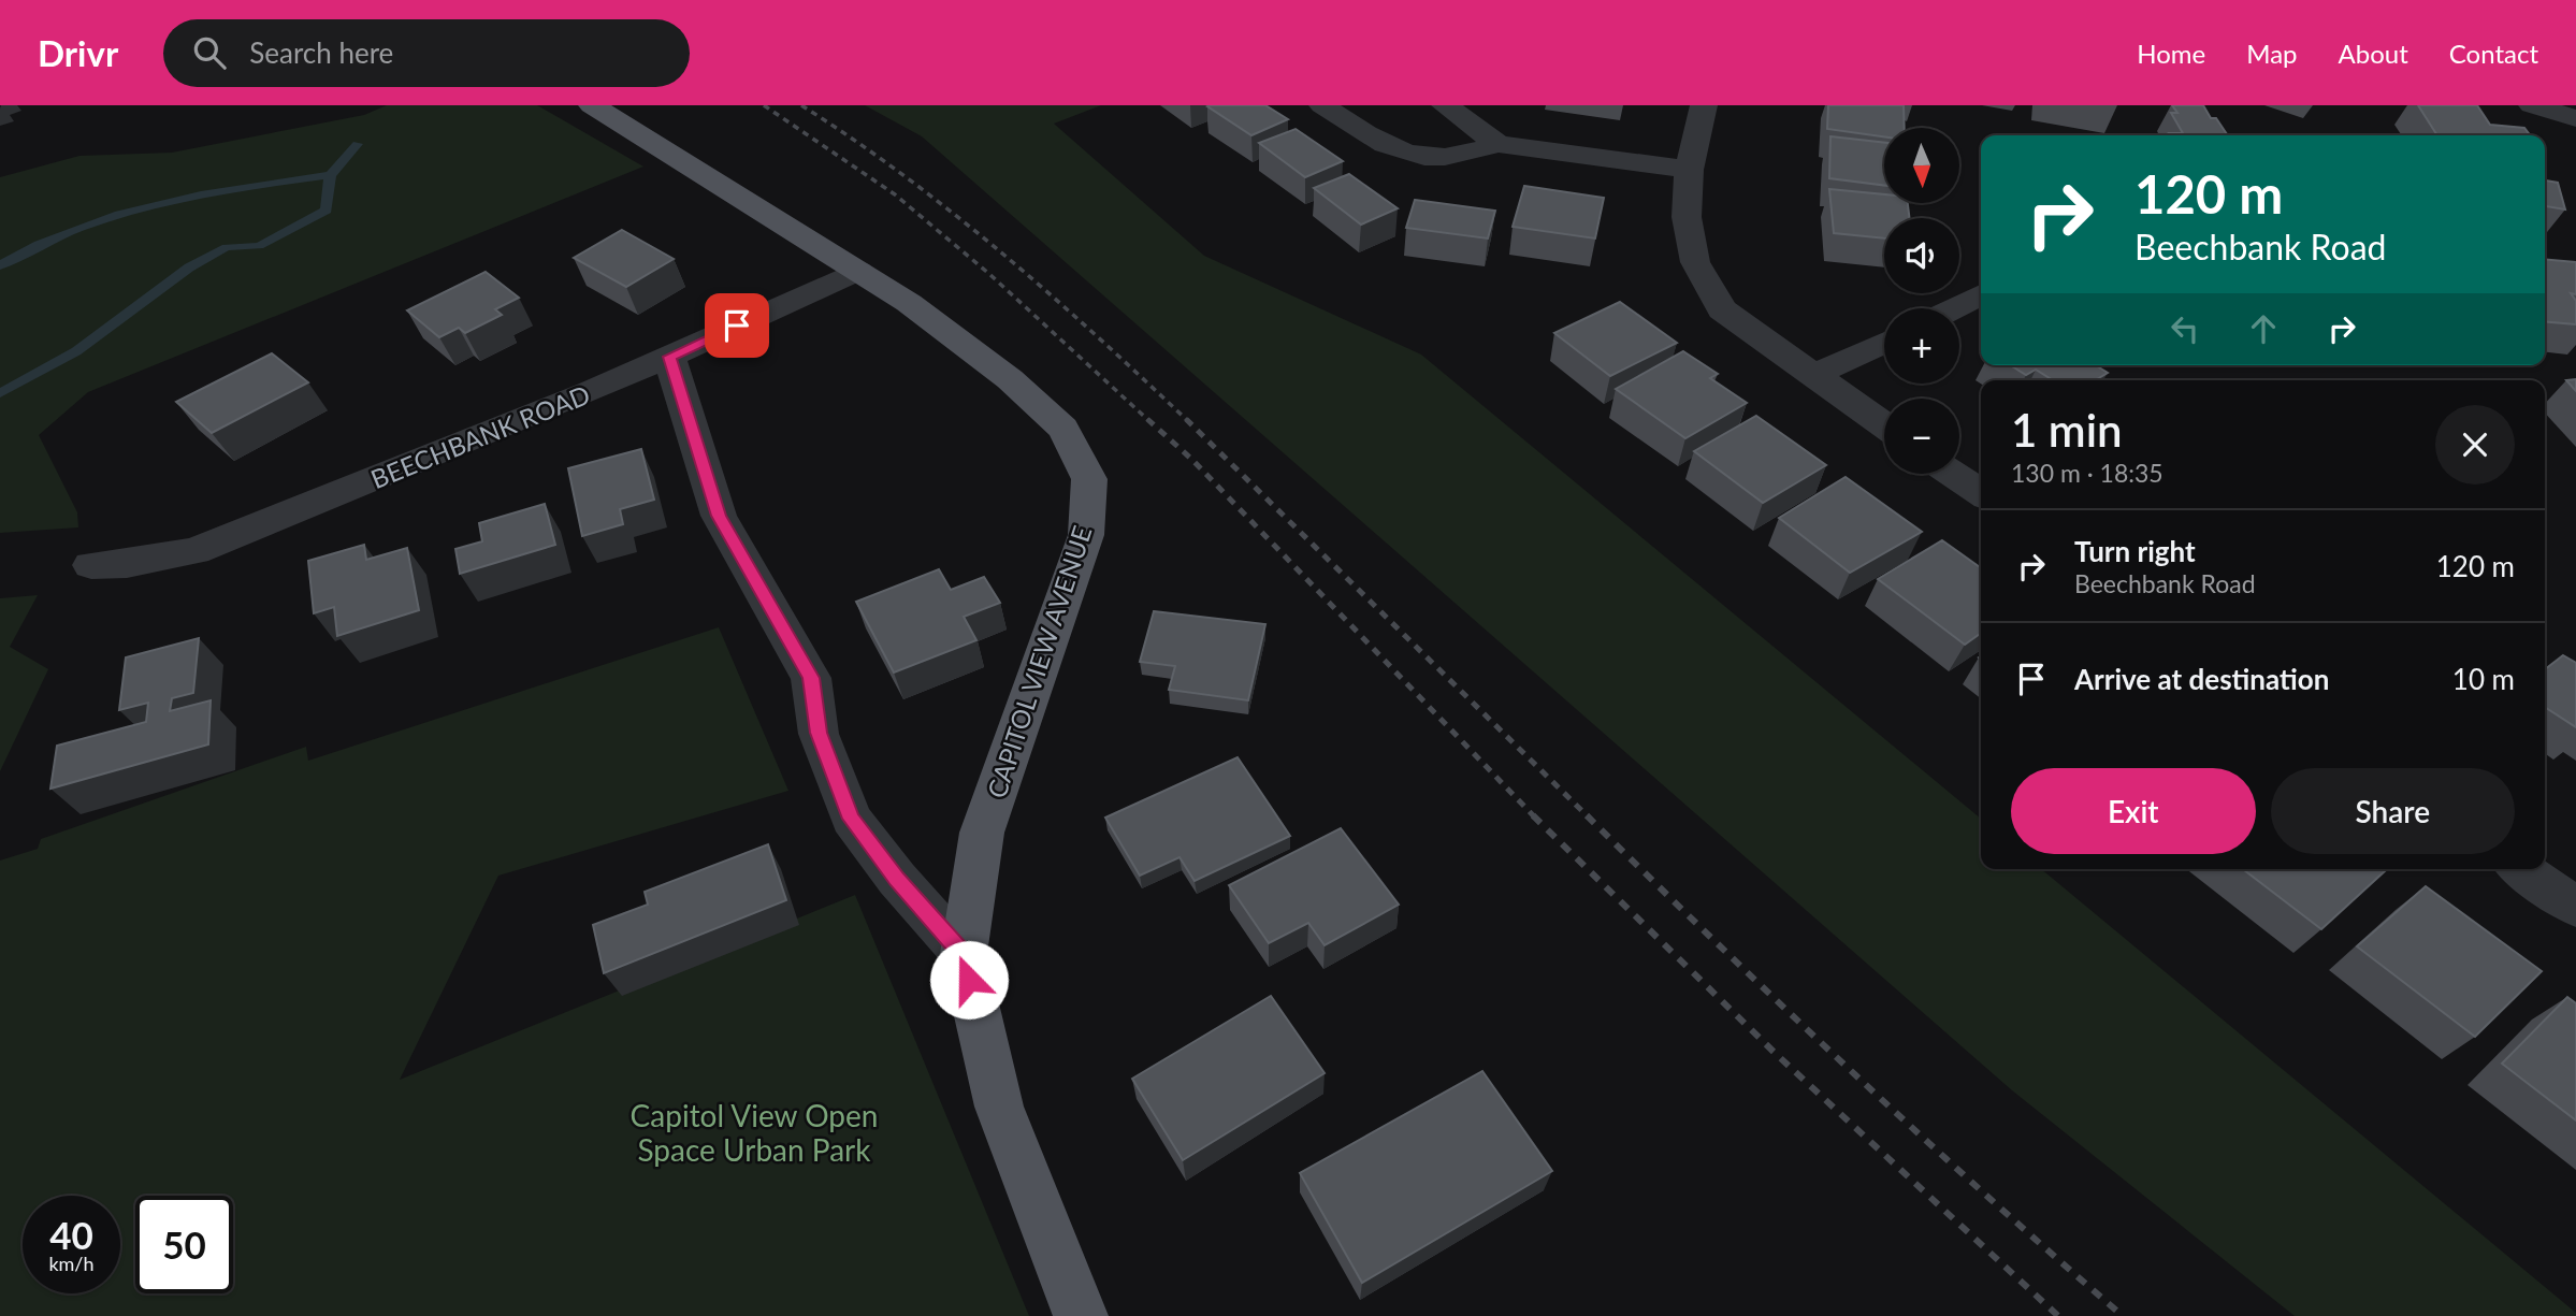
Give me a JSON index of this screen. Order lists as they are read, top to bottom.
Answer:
{
  "streets": {
    "main road": ["CAPITOL VIEW AVENUE"],
    "street": ["BEECHBANK ROAD"]
  },
  "crossings": [
    ["BEECHBANK ROAD", "CAPITOL VIEW AVENUE"]
  ],
  "parks": ["Capitol View Open Space Urban Park"],
  "north": "bottom",
  "page": {
    "header": "Drivr",
    "search": "Search here",
    "nav": [
      "Home",
      "Map",
      "About",
      "Contact"
    ],
    "map_buttons": ["+", "−"],
    "turn": ["120 m", "Beechbank Road"],
    "heading": ["1 min", "130 m · 18:35"],
    "list": [
      {
        "name": "Turn right",
        "note": "Beechbank Road",
        "value": "120 m"
      },
      {
        "name": "Arrive at destination",
        "value": "10 m"
      }
    ],
    "buttons": ["Exit", "Share"],
    "speed": "40 km/h",
    "limit": "50"
  }
}
